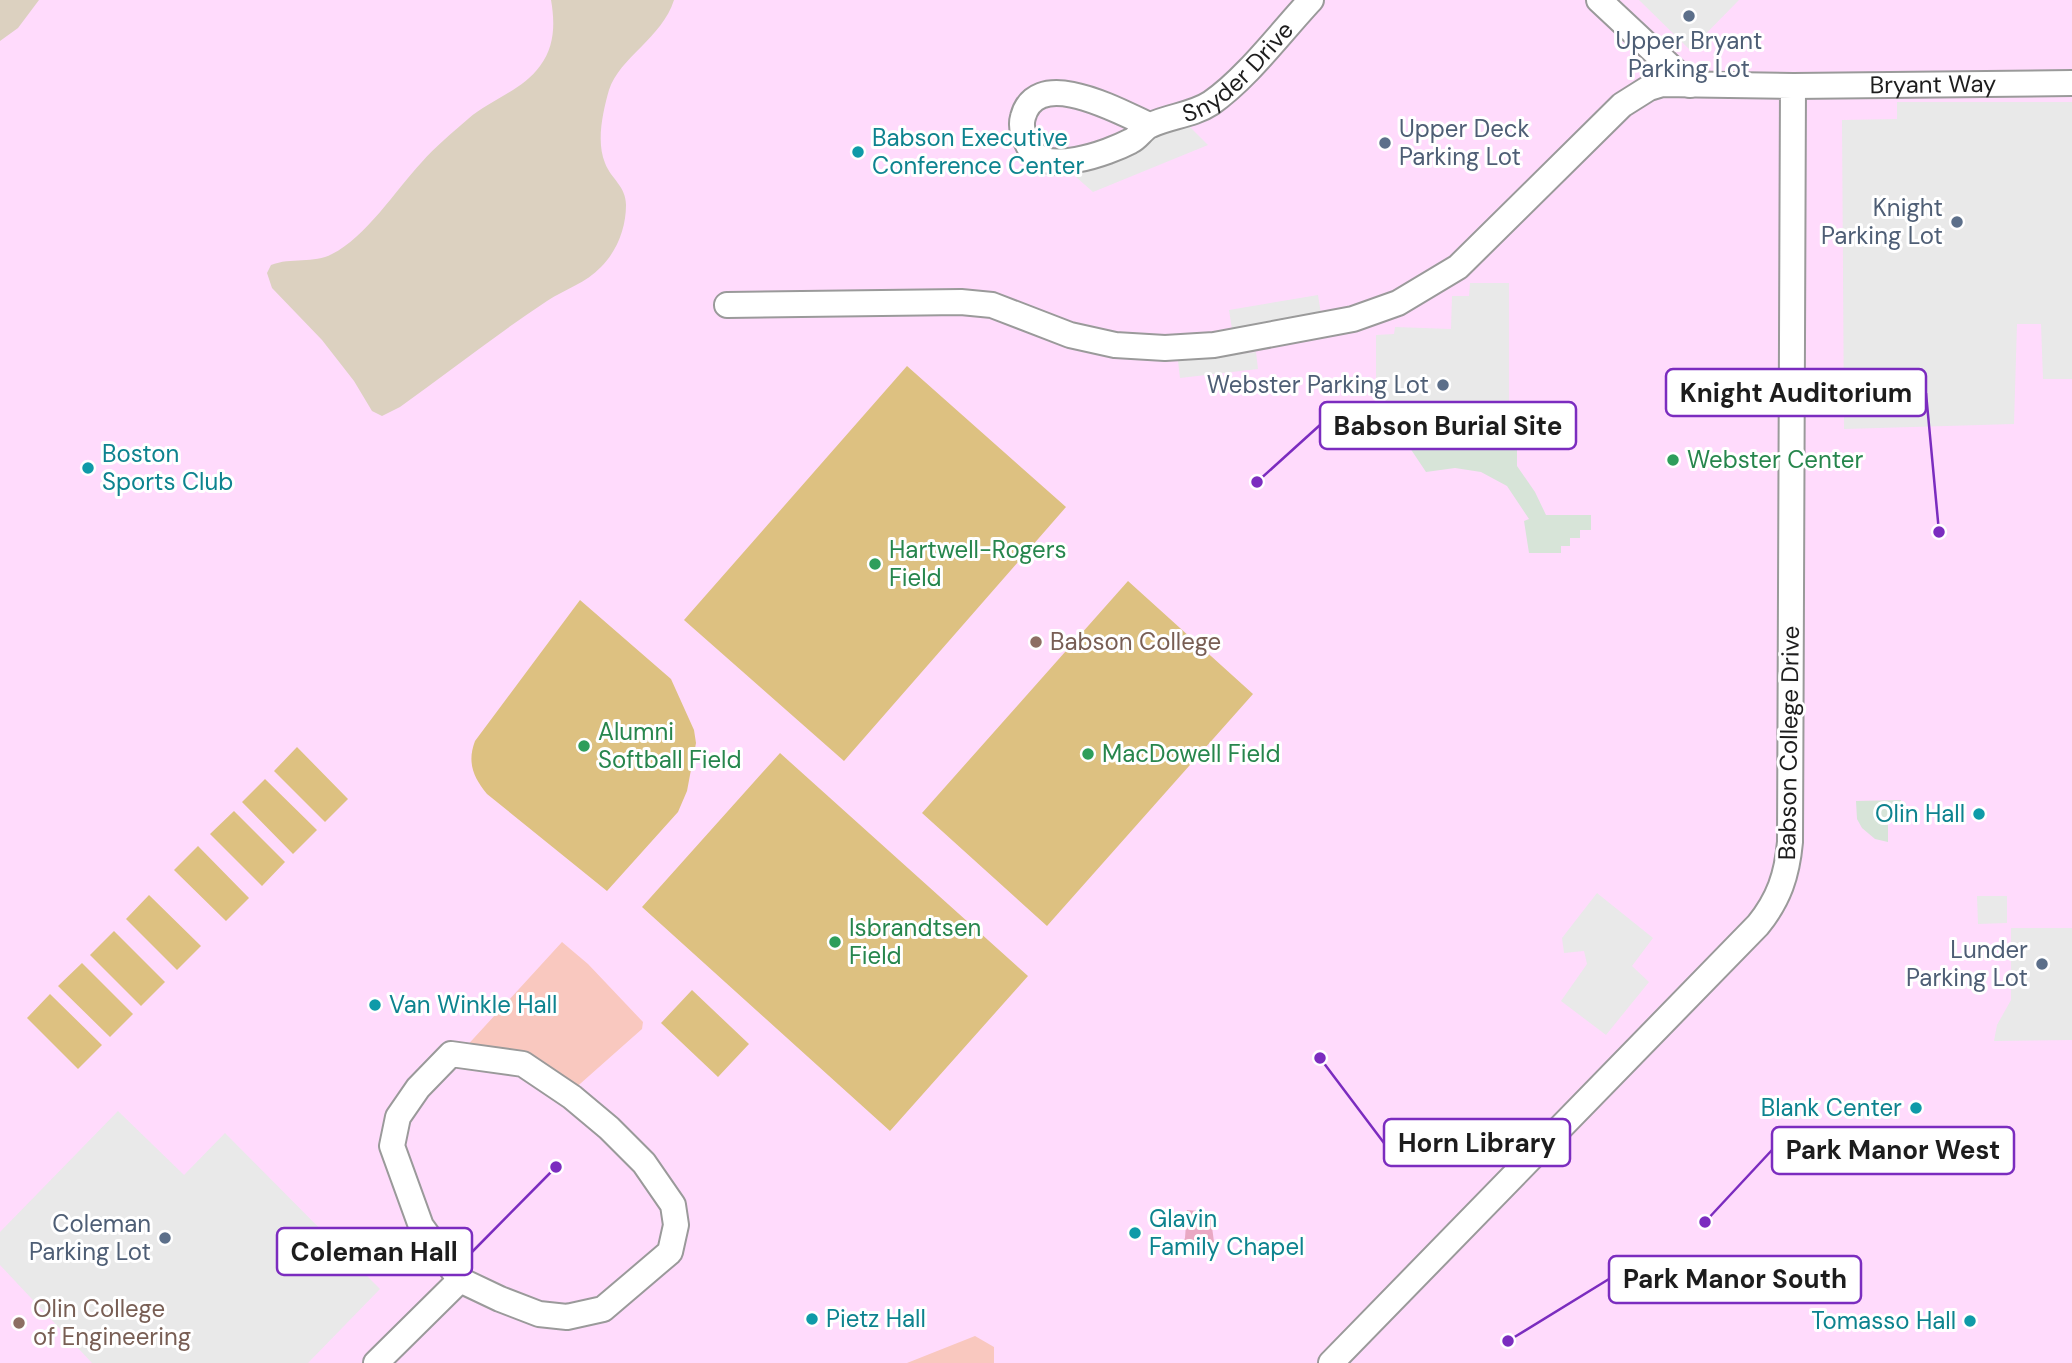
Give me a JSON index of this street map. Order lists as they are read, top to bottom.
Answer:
{
  "streets": {
    "street": ["Snyder Drive", "Bryant Way", "Babson College Drive"]
  },
  "crossings": [
    ["Bryant Way", "Babson College Drive"]
  ],
  "places": [
    "Upper Bryant Parking Lot",
    "Upper Deck Parking Lot",
    "Babson Executive Conference Center",
    "Knight Parking Lot",
    "Webster Parking Lot",
    "Webster Center",
    "Boston Sports Club",
    "Babson Burial Site",
    "Knight Auditorium",
    "Hartwell-Rogers Field",
    "Babson College",
    "Alumni Softball Field",
    "MacDowell Field",
    "Olin Hall",
    "Isbrandtsen Field",
    "Lunder Parking Lot",
    "Van Winkle Hall",
    "Horn Library",
    "Blank Center",
    "Coleman Hall",
    "Park Manor West",
    "Glavin Family Chapel",
    "Coleman Parking Lot",
    "Pietz Hall",
    "Tomasso Hall",
    "Olin College of Engineering",
    "Park Manor South"
  ]
}
